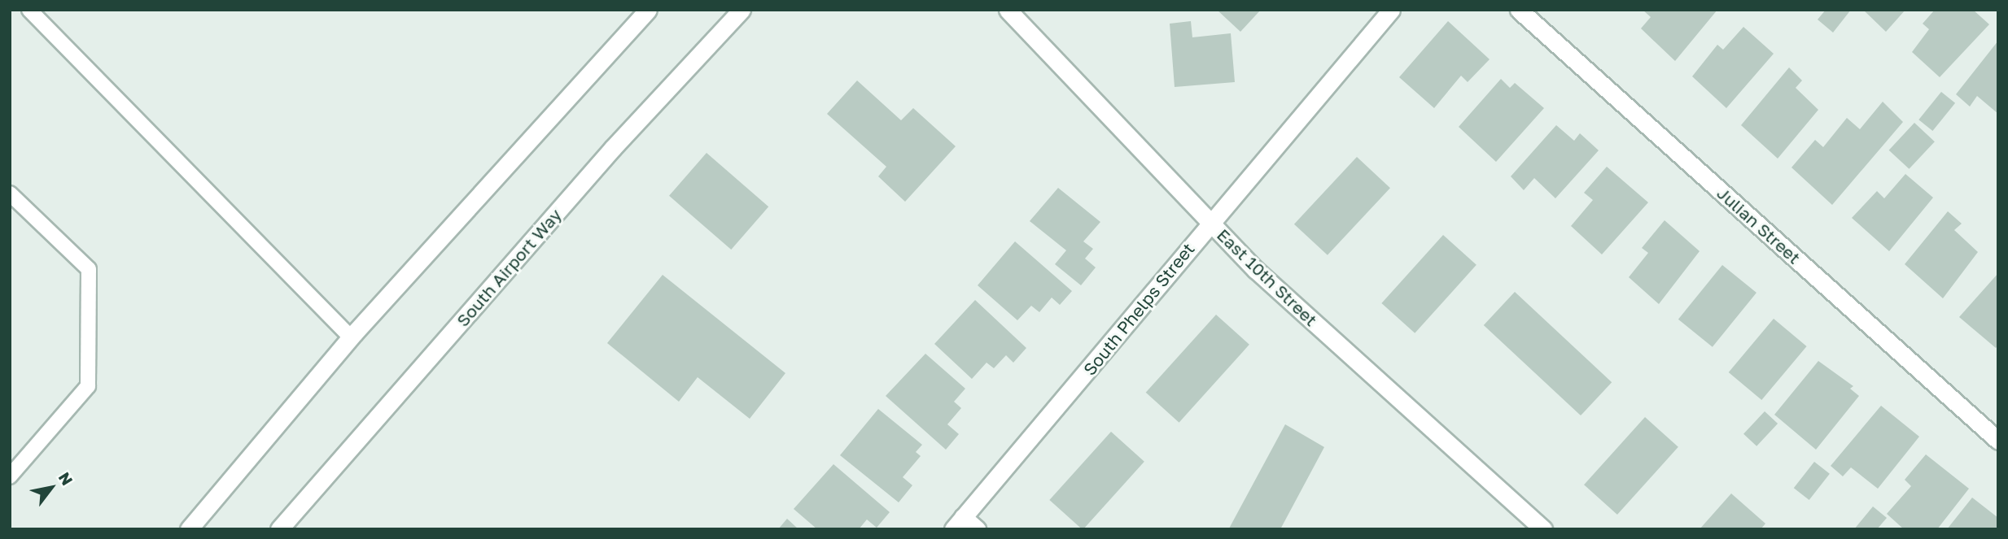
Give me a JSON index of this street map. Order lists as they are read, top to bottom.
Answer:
{
  "streets": {
    "street": [
      "Julian Street",
      "South Airport Way",
      "East 10th Street",
      "South Phelps Street"
    ]
  },
  "crossings": [
    ["East 10th Street", "South Phelps Street"]
  ],
  "north": "top right"
}
